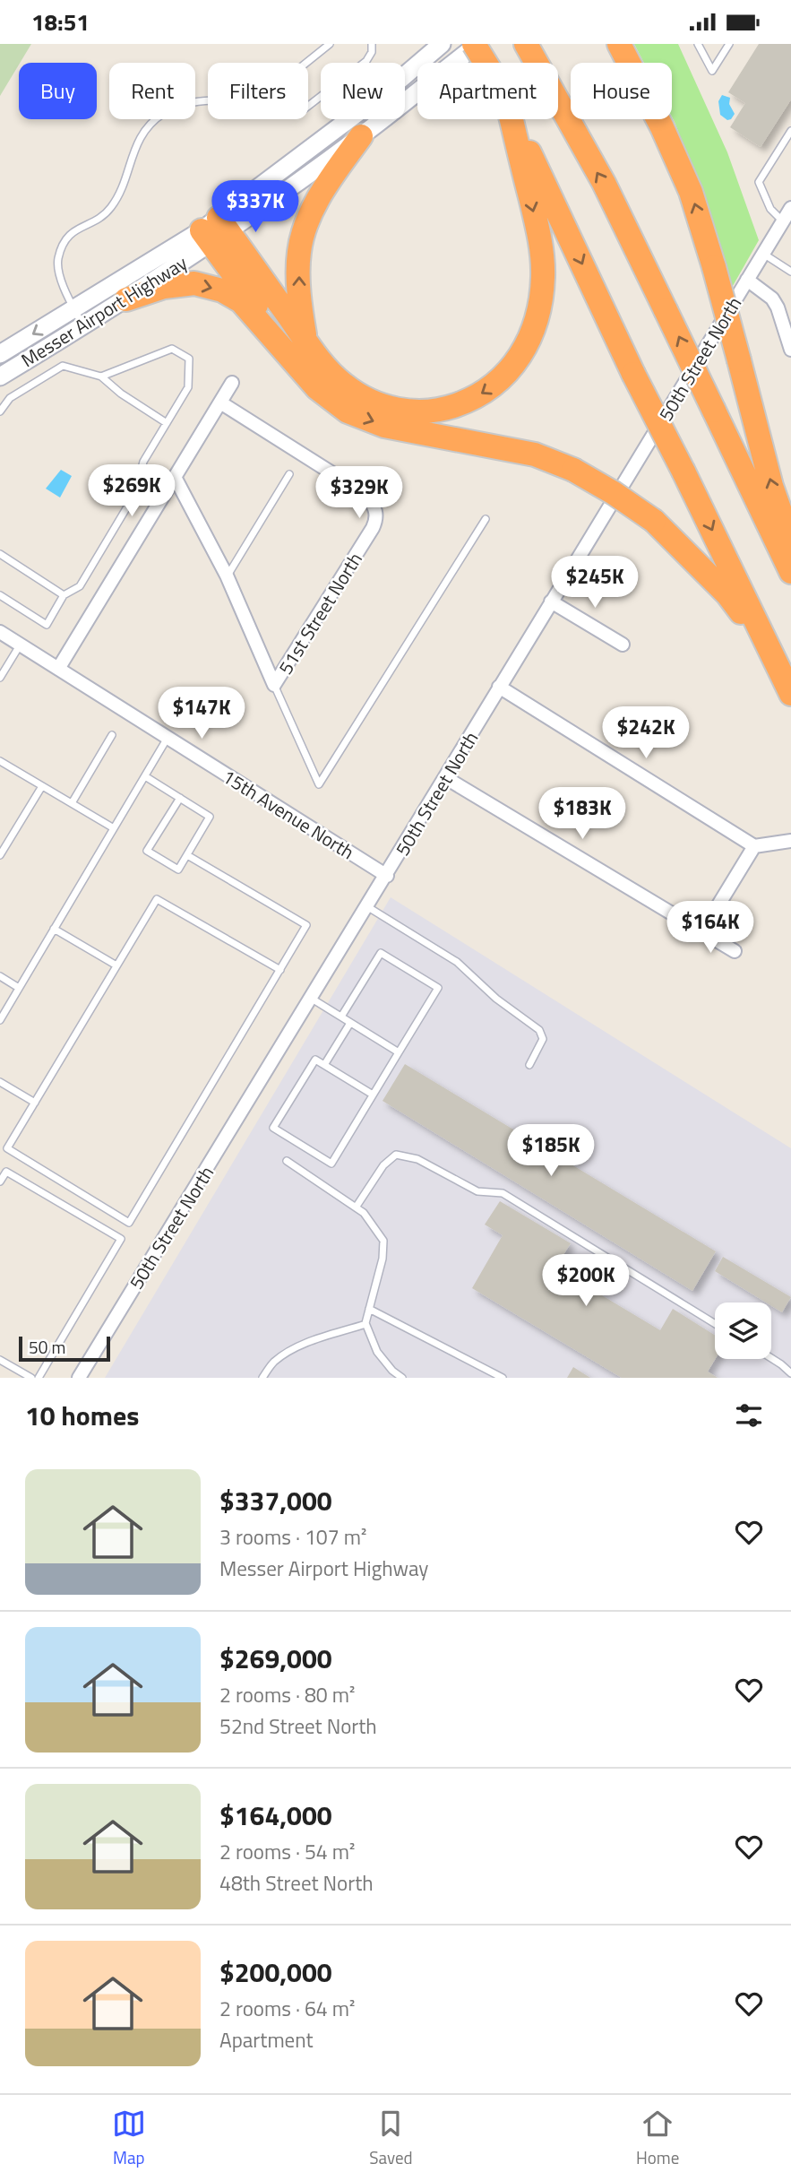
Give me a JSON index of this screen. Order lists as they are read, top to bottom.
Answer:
{
  "streets": {
    "main road": ["Messer Airport Highway"],
    "street": ["50th Street North", "51st Street North", "15th Avenue North"]
  },
  "crossings": [
    ["50th Street North", "15th Avenue North"]
  ],
  "scale_bar": "50 m",
  "page": {
    "status": "18:51",
    "chip": [
      "Buy",
      "Rent",
      "Filters",
      "New",
      "Apartment",
      "House"
    ],
    "price": [
      "$337K",
      "$269K",
      "$329K",
      "$245K",
      "$147K",
      "$242K",
      "$183K",
      "$164K",
      "$185K",
      "$200K"
    ],
    "scale": "50 m",
    "heading": "10 homes",
    "list": [
      {
        "name": "$337,000",
        "note": "3 rooms · 107 m² · Messer Airport Highway"
      },
      {
        "name": "$269,000",
        "note": "2 rooms · 80 m² · 52nd Street North"
      },
      {
        "name": "$164,000",
        "note": "2 rooms · 54 m² · 48th Street North"
      },
      {
        "name": "$200,000",
        "note": "2 rooms · 64 m² · Apartment"
      }
    ],
    "tabs": ["Map", "Saved", "Home"]
  }
}
